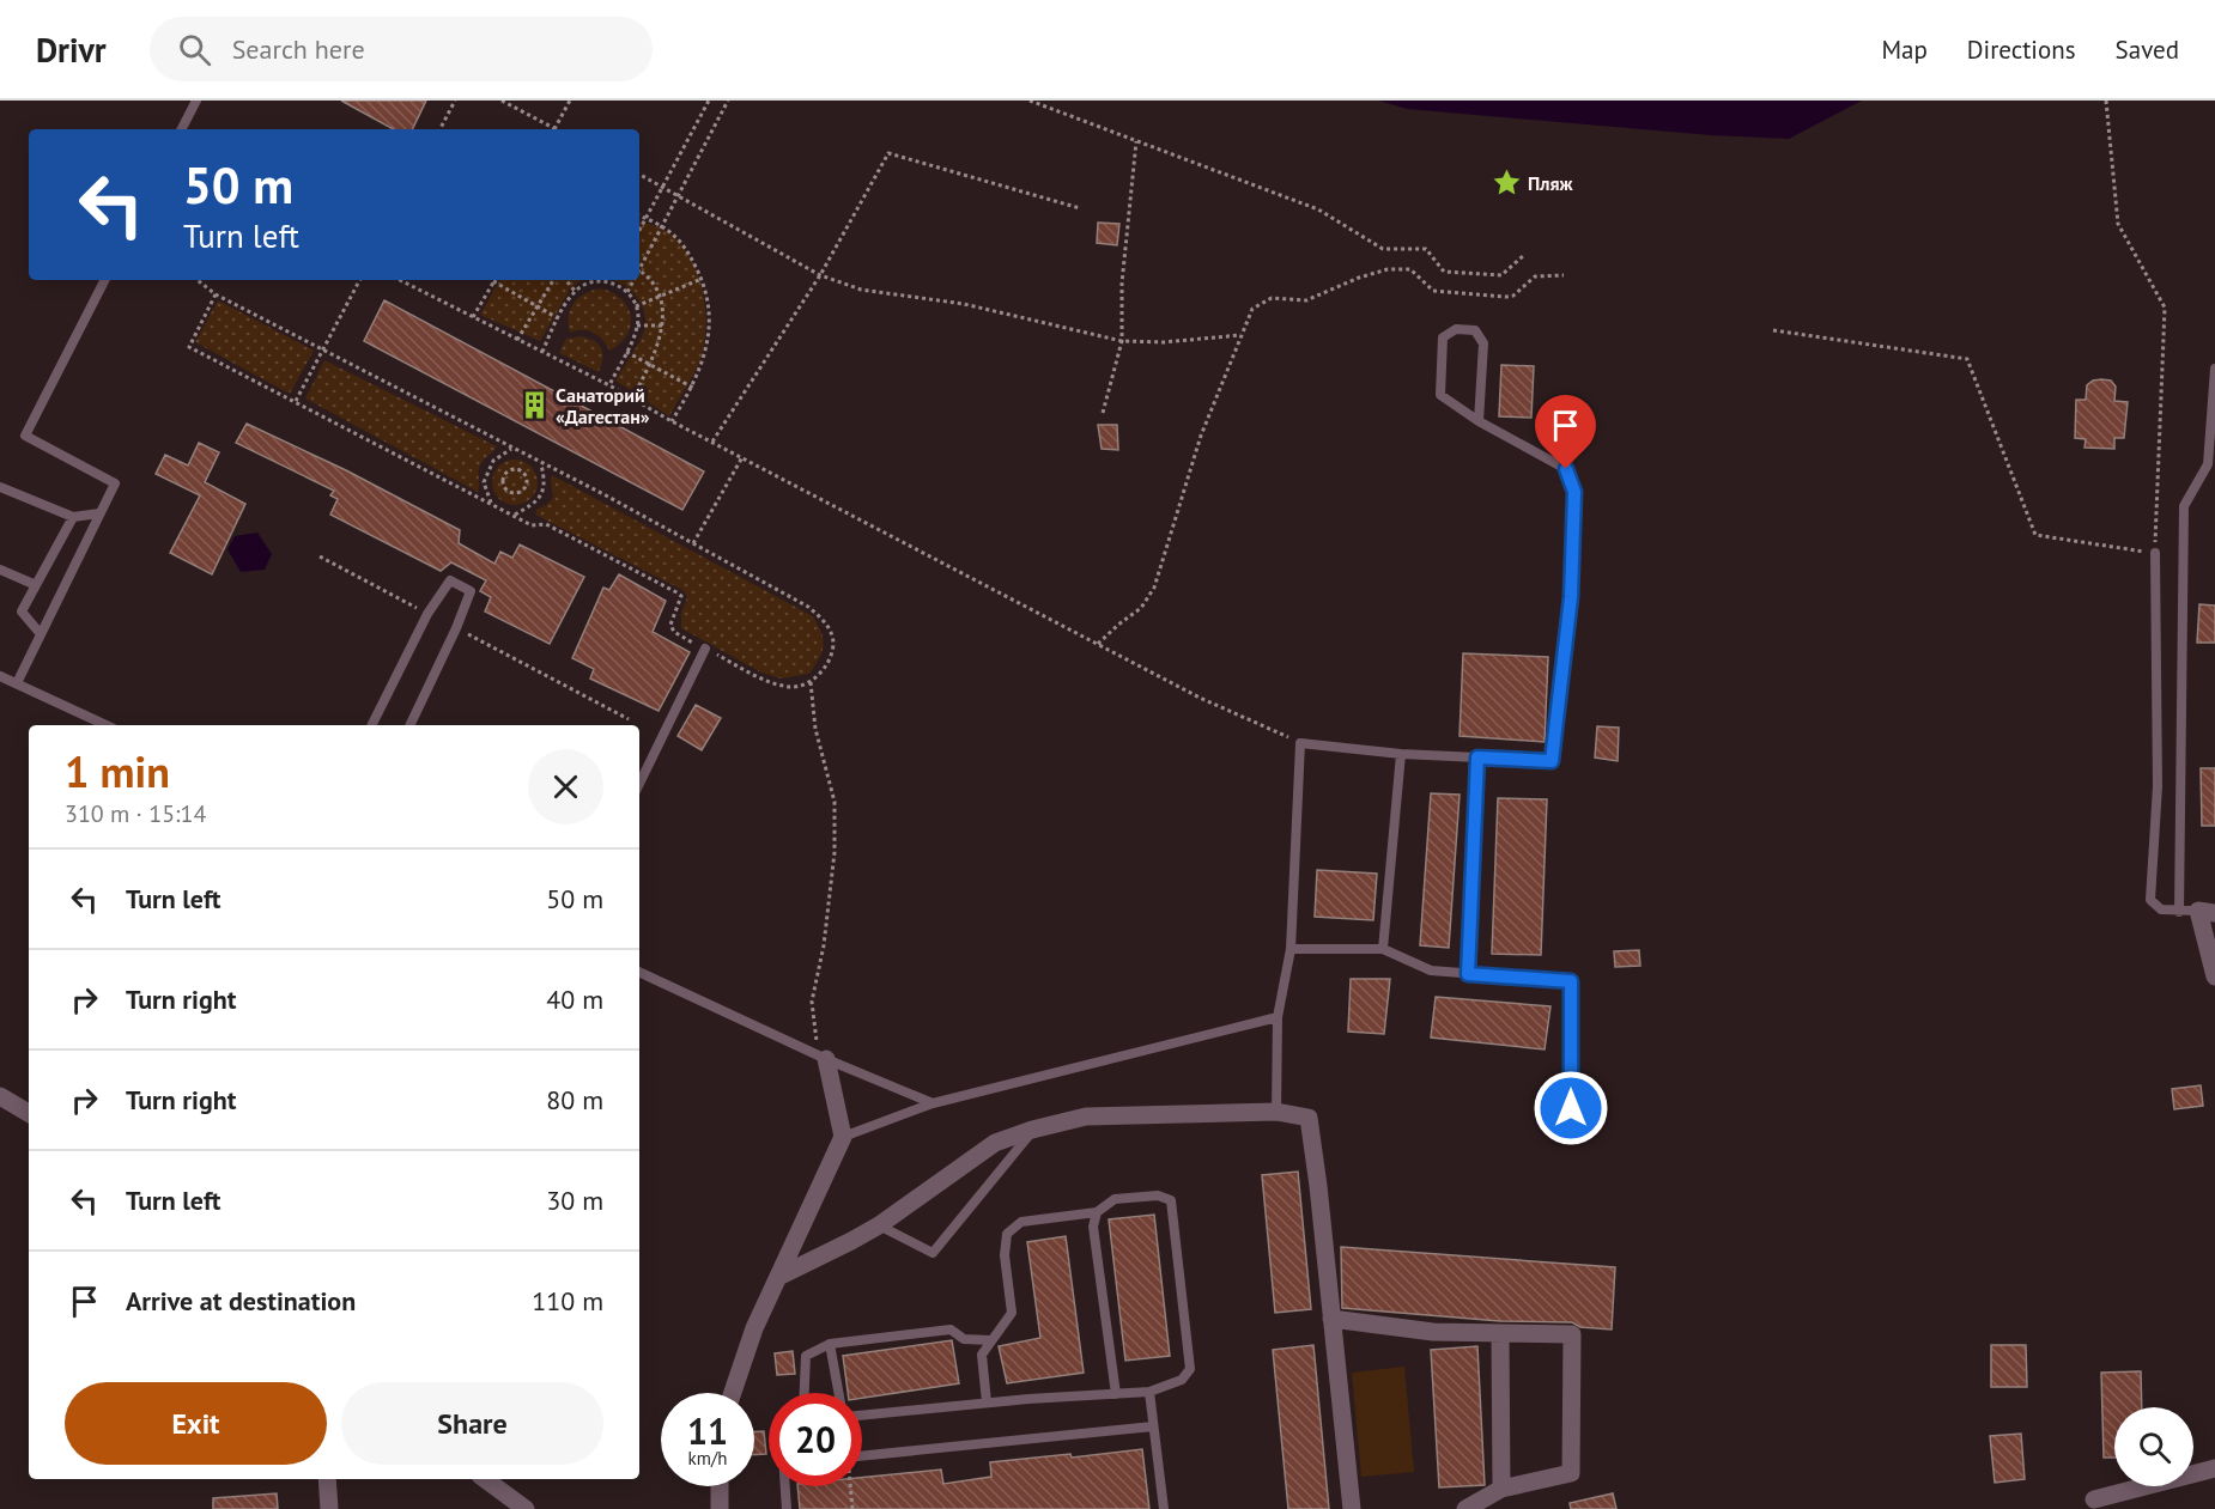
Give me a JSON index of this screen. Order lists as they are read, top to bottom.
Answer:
{
  "places": {
    "place": ["Пляж"],
    "building": ["Санаторий «Дагестан»"]
  },
  "page": {
    "header": "Drivr",
    "search": "Search here",
    "nav": ["Map", "Directions", "Saved"],
    "turn": ["50 m", "Turn left"],
    "heading": ["1 min", "310 m · 15:14"],
    "list": [
      {
        "name": "Turn left",
        "value": "50 m"
      },
      {
        "name": "Turn right",
        "value": "40 m"
      },
      {
        "name": "Turn right",
        "value": "80 m"
      },
      {
        "name": "Turn left",
        "value": "30 m"
      },
      {
        "name": "Arrive at destination",
        "value": "110 m"
      }
    ],
    "buttons": ["Exit", "Share"],
    "speed": "11 km/h",
    "limit": "20"
  }
}
